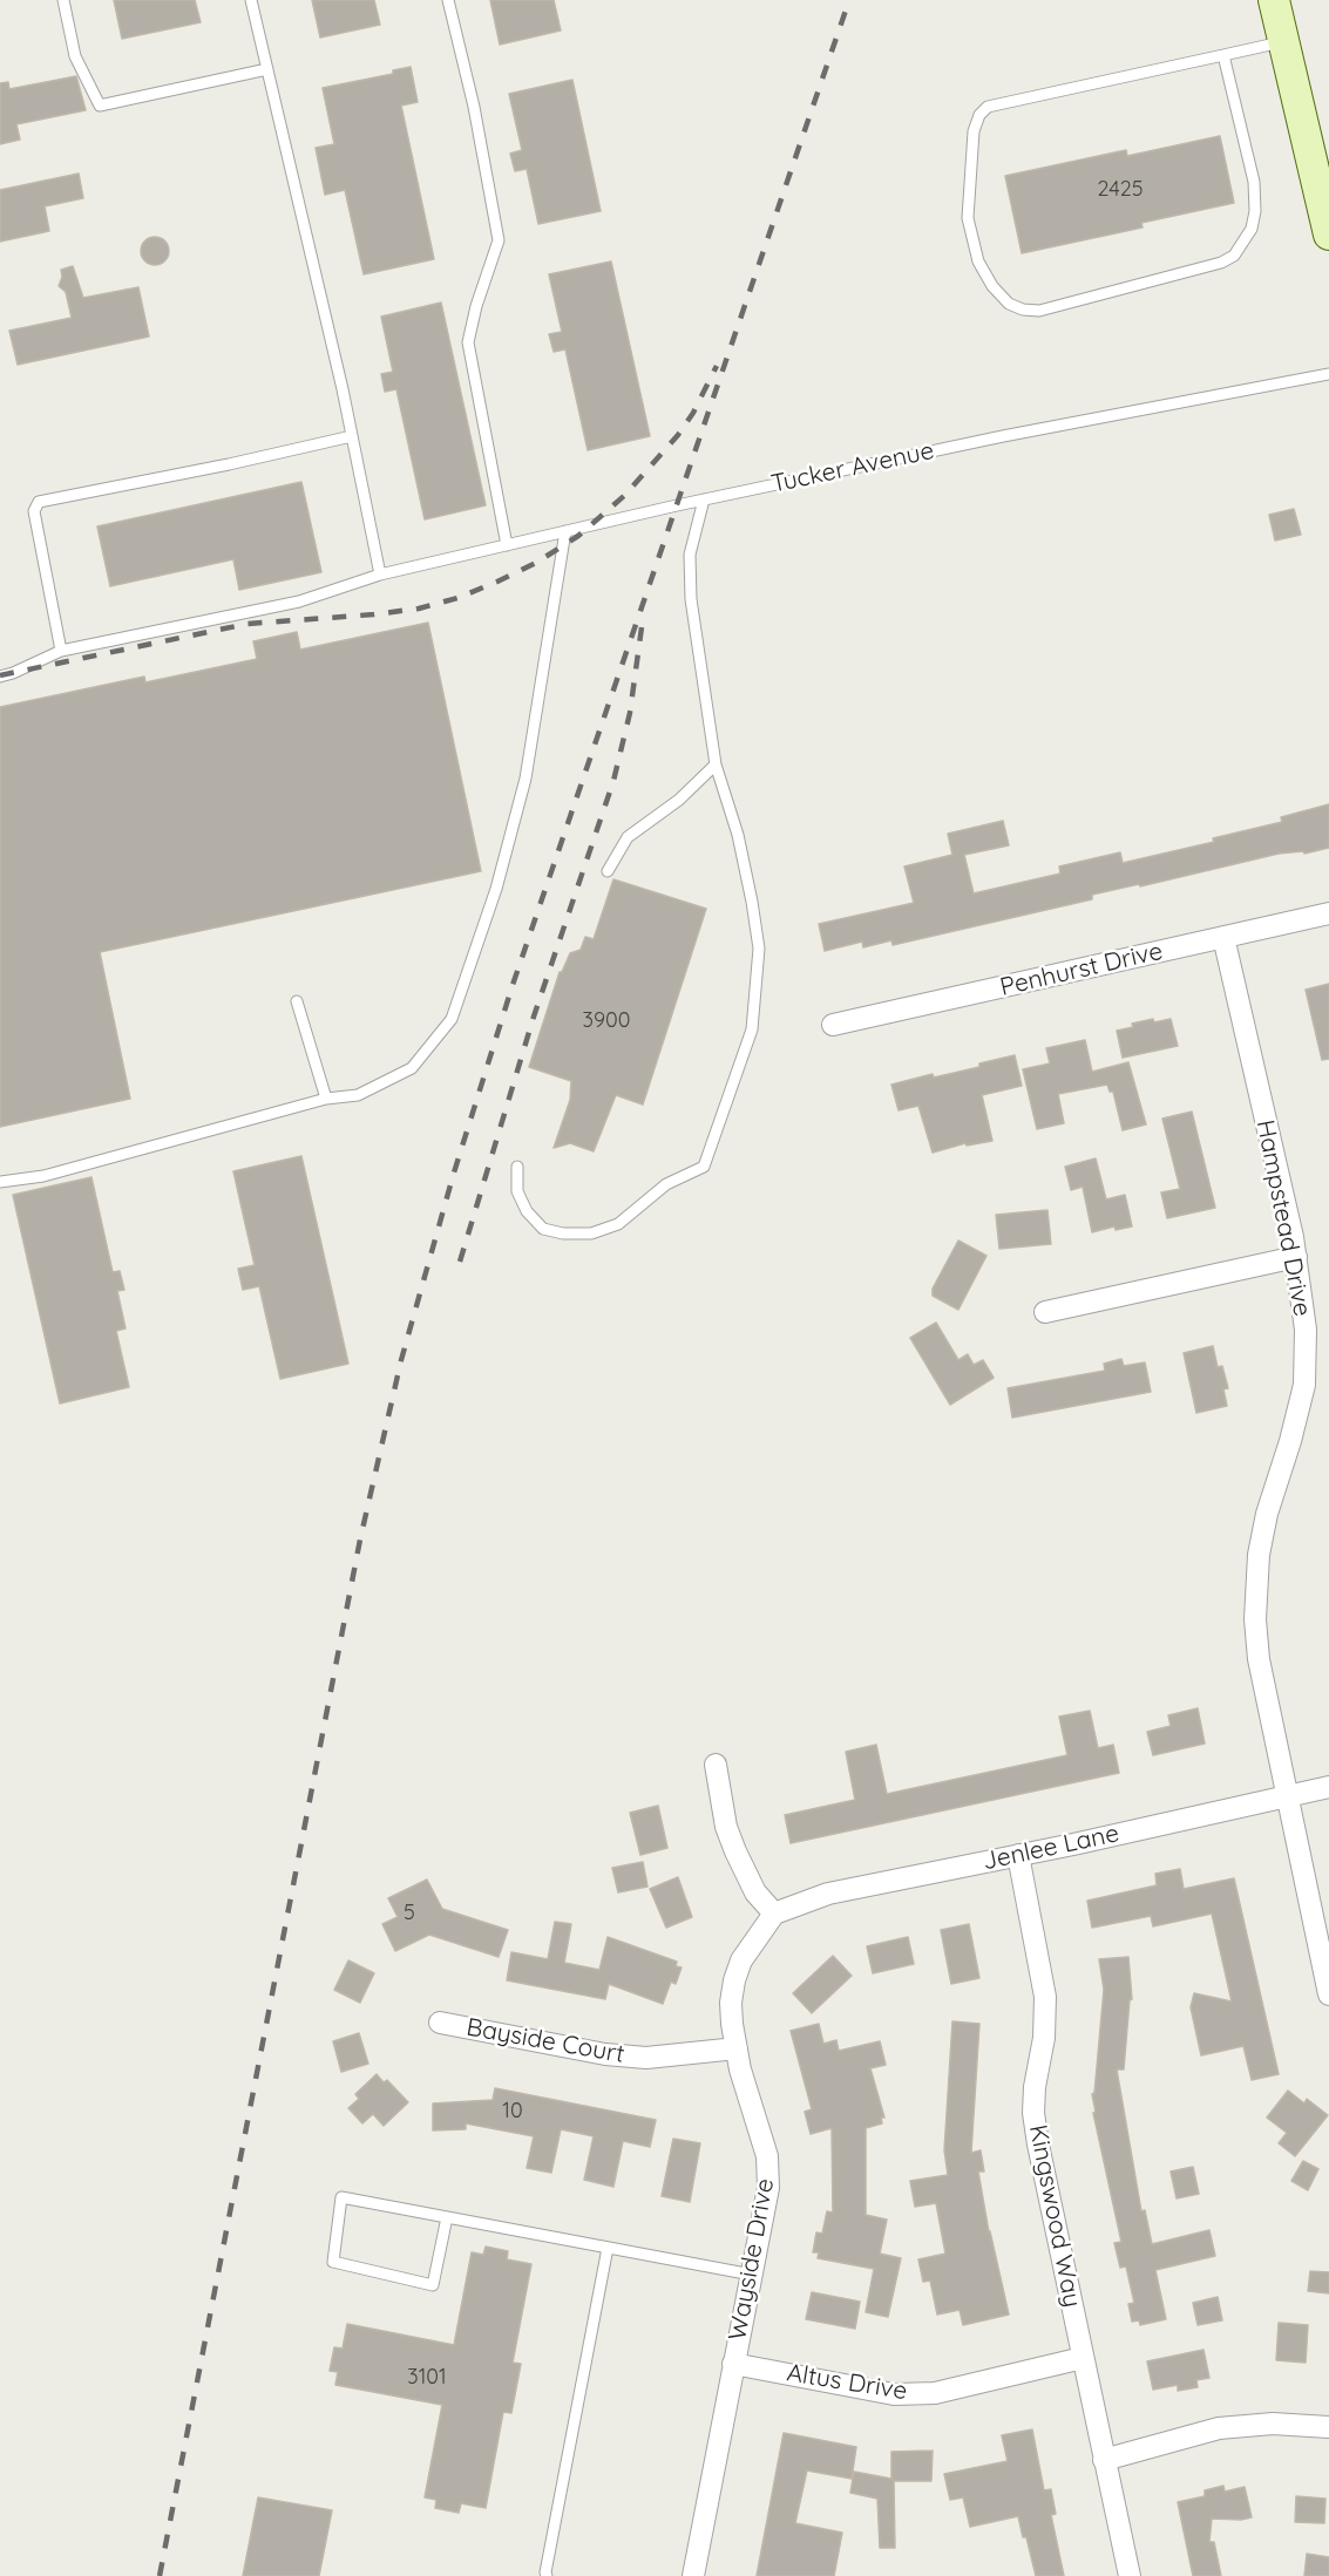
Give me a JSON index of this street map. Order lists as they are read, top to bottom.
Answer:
{
  "streets": {
    "street": [
      "Penhurst Drive",
      "Hampstead Drive",
      "Jenlee Lane",
      "Bayside Court",
      "Kingswood Way",
      "Wayside Drive",
      "Altus Drive"
    ],
    "lane": ["Tucker Avenue"]
  },
  "crossings": [
    ["Penhurst Drive", "Hampstead Drive"],
    ["Hampstead Drive", "Jenlee Lane"],
    ["Jenlee Lane", "Kingswood Way"],
    ["Jenlee Lane", "Wayside Drive"],
    ["Bayside Court", "Wayside Drive"],
    ["Kingswood Way", "Altus Drive"],
    ["Wayside Drive", "Altus Drive"]
  ],
  "house_numbers": [
    "2425",
    "3900",
    "5",
    "10",
    "3101"
  ]
}
